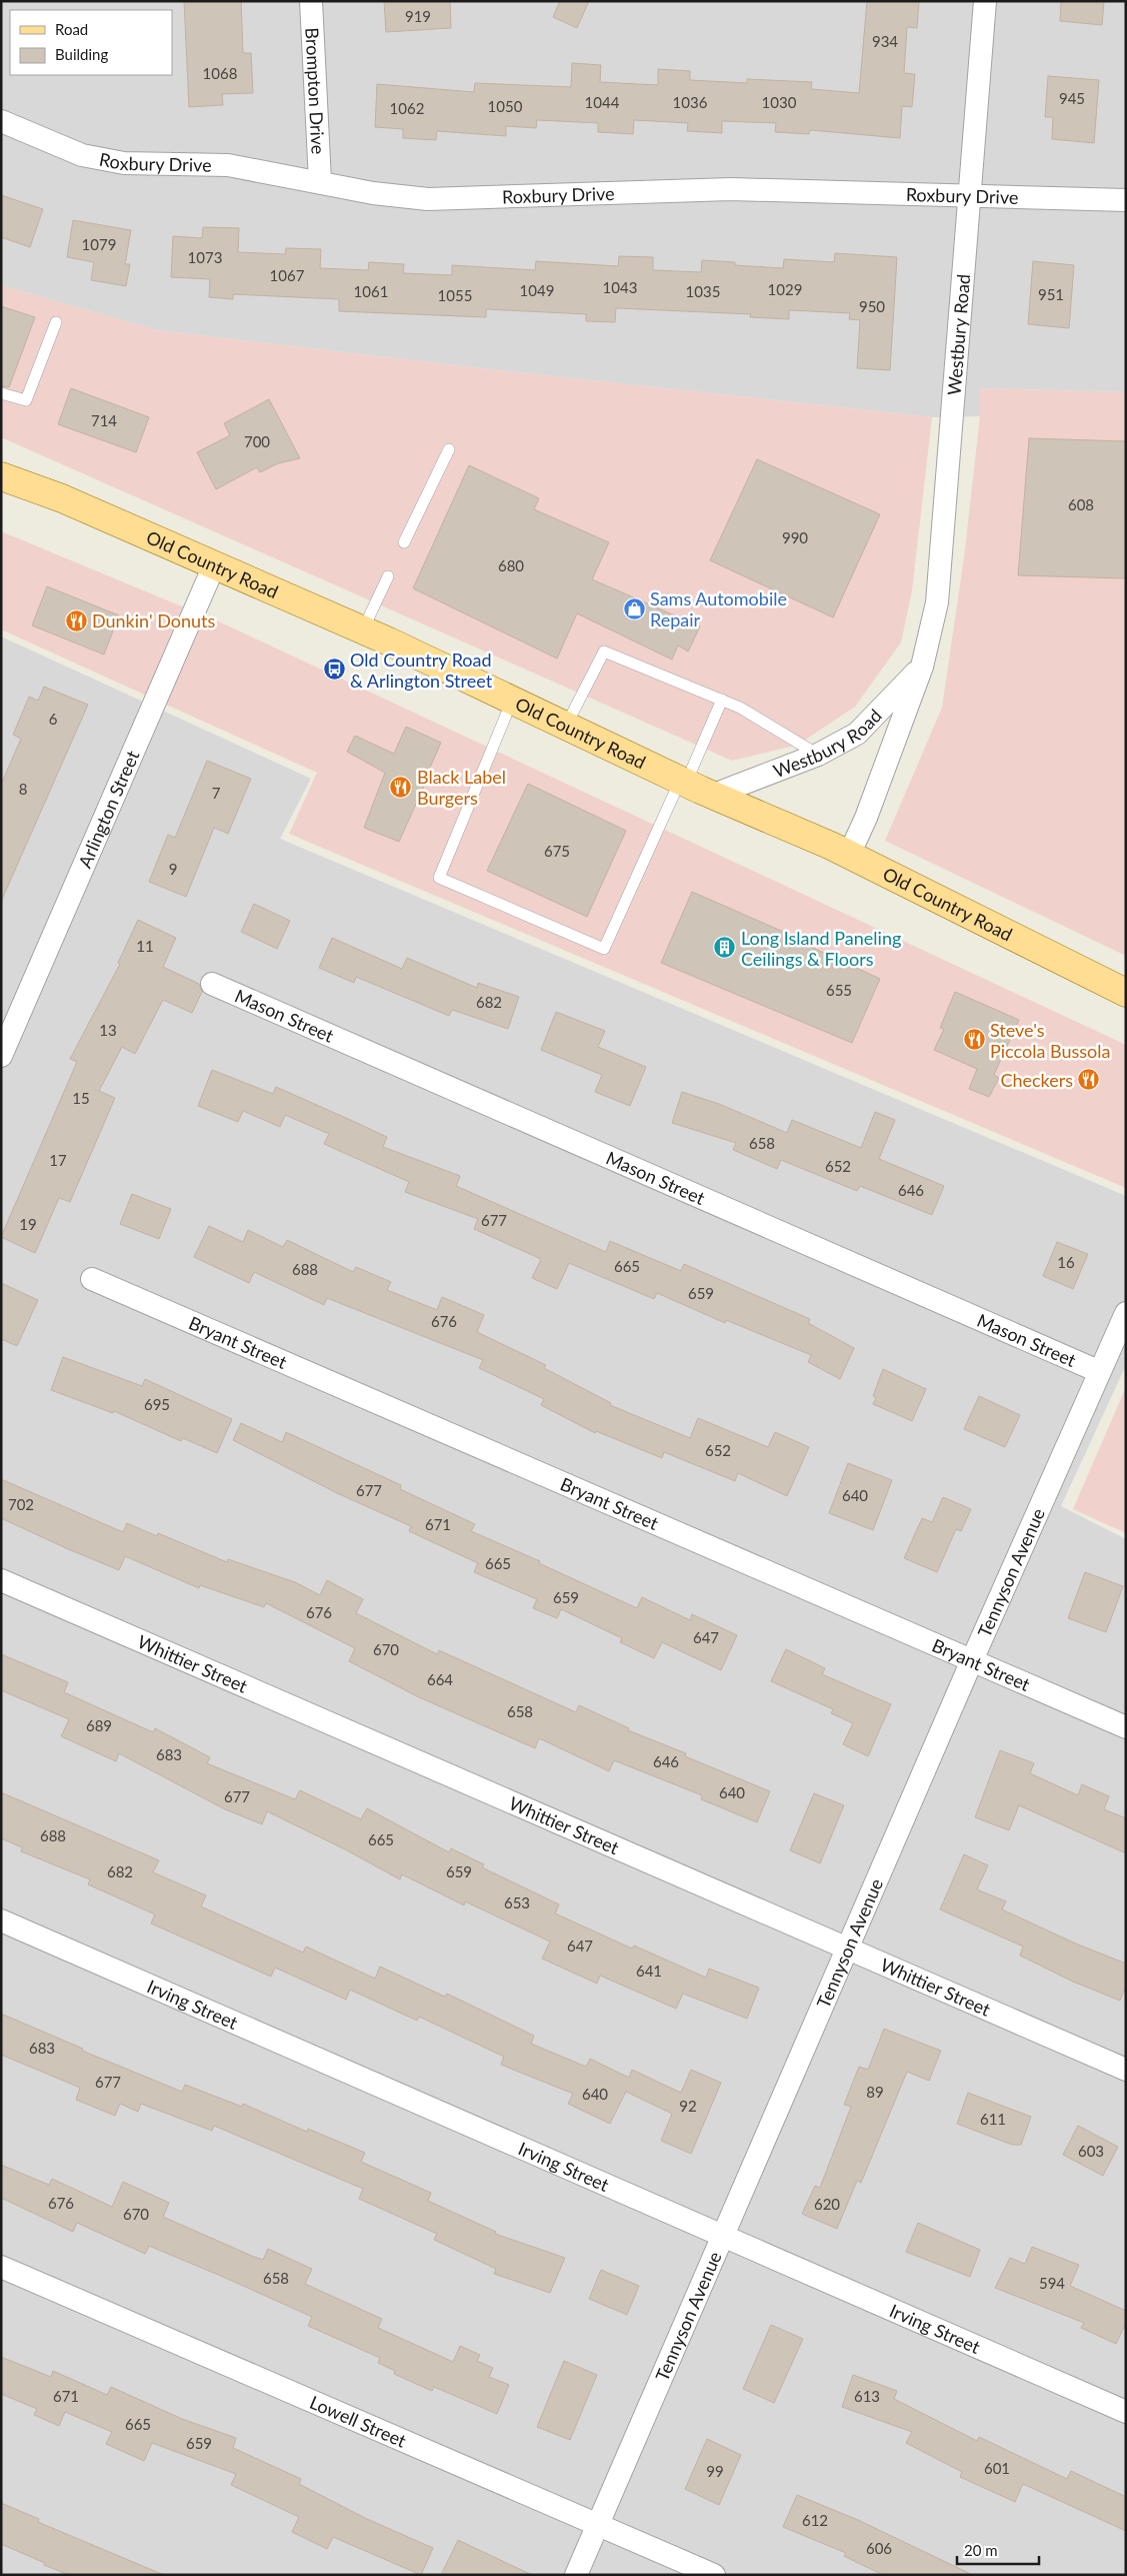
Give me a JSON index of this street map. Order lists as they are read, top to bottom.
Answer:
{
  "streets": {
    "main road": ["Old Country Road"],
    "street": [
      "Brompton Drive",
      "Roxbury Drive",
      "Westbury Road",
      "Arlington Street",
      "Mason Street",
      "Bryant Street",
      "Tennyson Avenue",
      "Whittier Street",
      "Irving Street",
      "Lowell Street"
    ]
  },
  "crossings": [
    ["Brompton Drive", "Roxbury Drive"],
    ["Roxbury Drive", "Westbury Road"],
    ["Westbury Road", "Old Country Road"],
    ["Old Country Road", "Arlington Street"],
    ["Mason Street", "Tennyson Avenue"],
    ["Bryant Street", "Tennyson Avenue"],
    ["Tennyson Avenue", "Whittier Street"],
    ["Tennyson Avenue", "Irving Street"],
    ["Tennyson Avenue", "Lowell Street"]
  ],
  "places": {
    "shop": ["Sams Automobile Repair"],
    "restaurant": [
      "Dunkin' Donuts",
      "Black Label Burgers",
      "Steve's Piccola Bussola",
      "Checkers"
    ],
    "bus stop": ["Old Country Road & Arlington Street"],
    "building": ["Long Island Paneling Ceilings & Floors"]
  },
  "house_numbers": [
    "919",
    "934",
    "1068",
    "945",
    "1044",
    "1036",
    "1030",
    "1050",
    "1062",
    "1079",
    "1073",
    "1067",
    "1043",
    "1029",
    "1049",
    "1061",
    "1035",
    "951",
    "1055",
    "950",
    "714",
    "700",
    "608",
    "990",
    "680",
    "6",
    "8",
    "7",
    "675",
    "9",
    "11",
    "655",
    "682",
    "13",
    "15",
    "658",
    "17",
    "652",
    "646",
    "677",
    "19",
    "16",
    "665",
    "688",
    "659",
    "676",
    "695",
    "652",
    "677",
    "640",
    "702",
    "671",
    "665",
    "659",
    "676",
    "647",
    "670",
    "664",
    "658",
    "689",
    "683",
    "646",
    "640",
    "677",
    "688",
    "665",
    "682",
    "659",
    "653",
    "647",
    "641",
    "683",
    "677",
    "89",
    "640",
    "92",
    "611",
    "603",
    "676",
    "620",
    "670",
    "658",
    "594",
    "671",
    "613",
    "665",
    "659",
    "601",
    "99",
    "612",
    "606"
  ],
  "legend": ["Road", "Building"],
  "scale_bar": "20 m"
}
